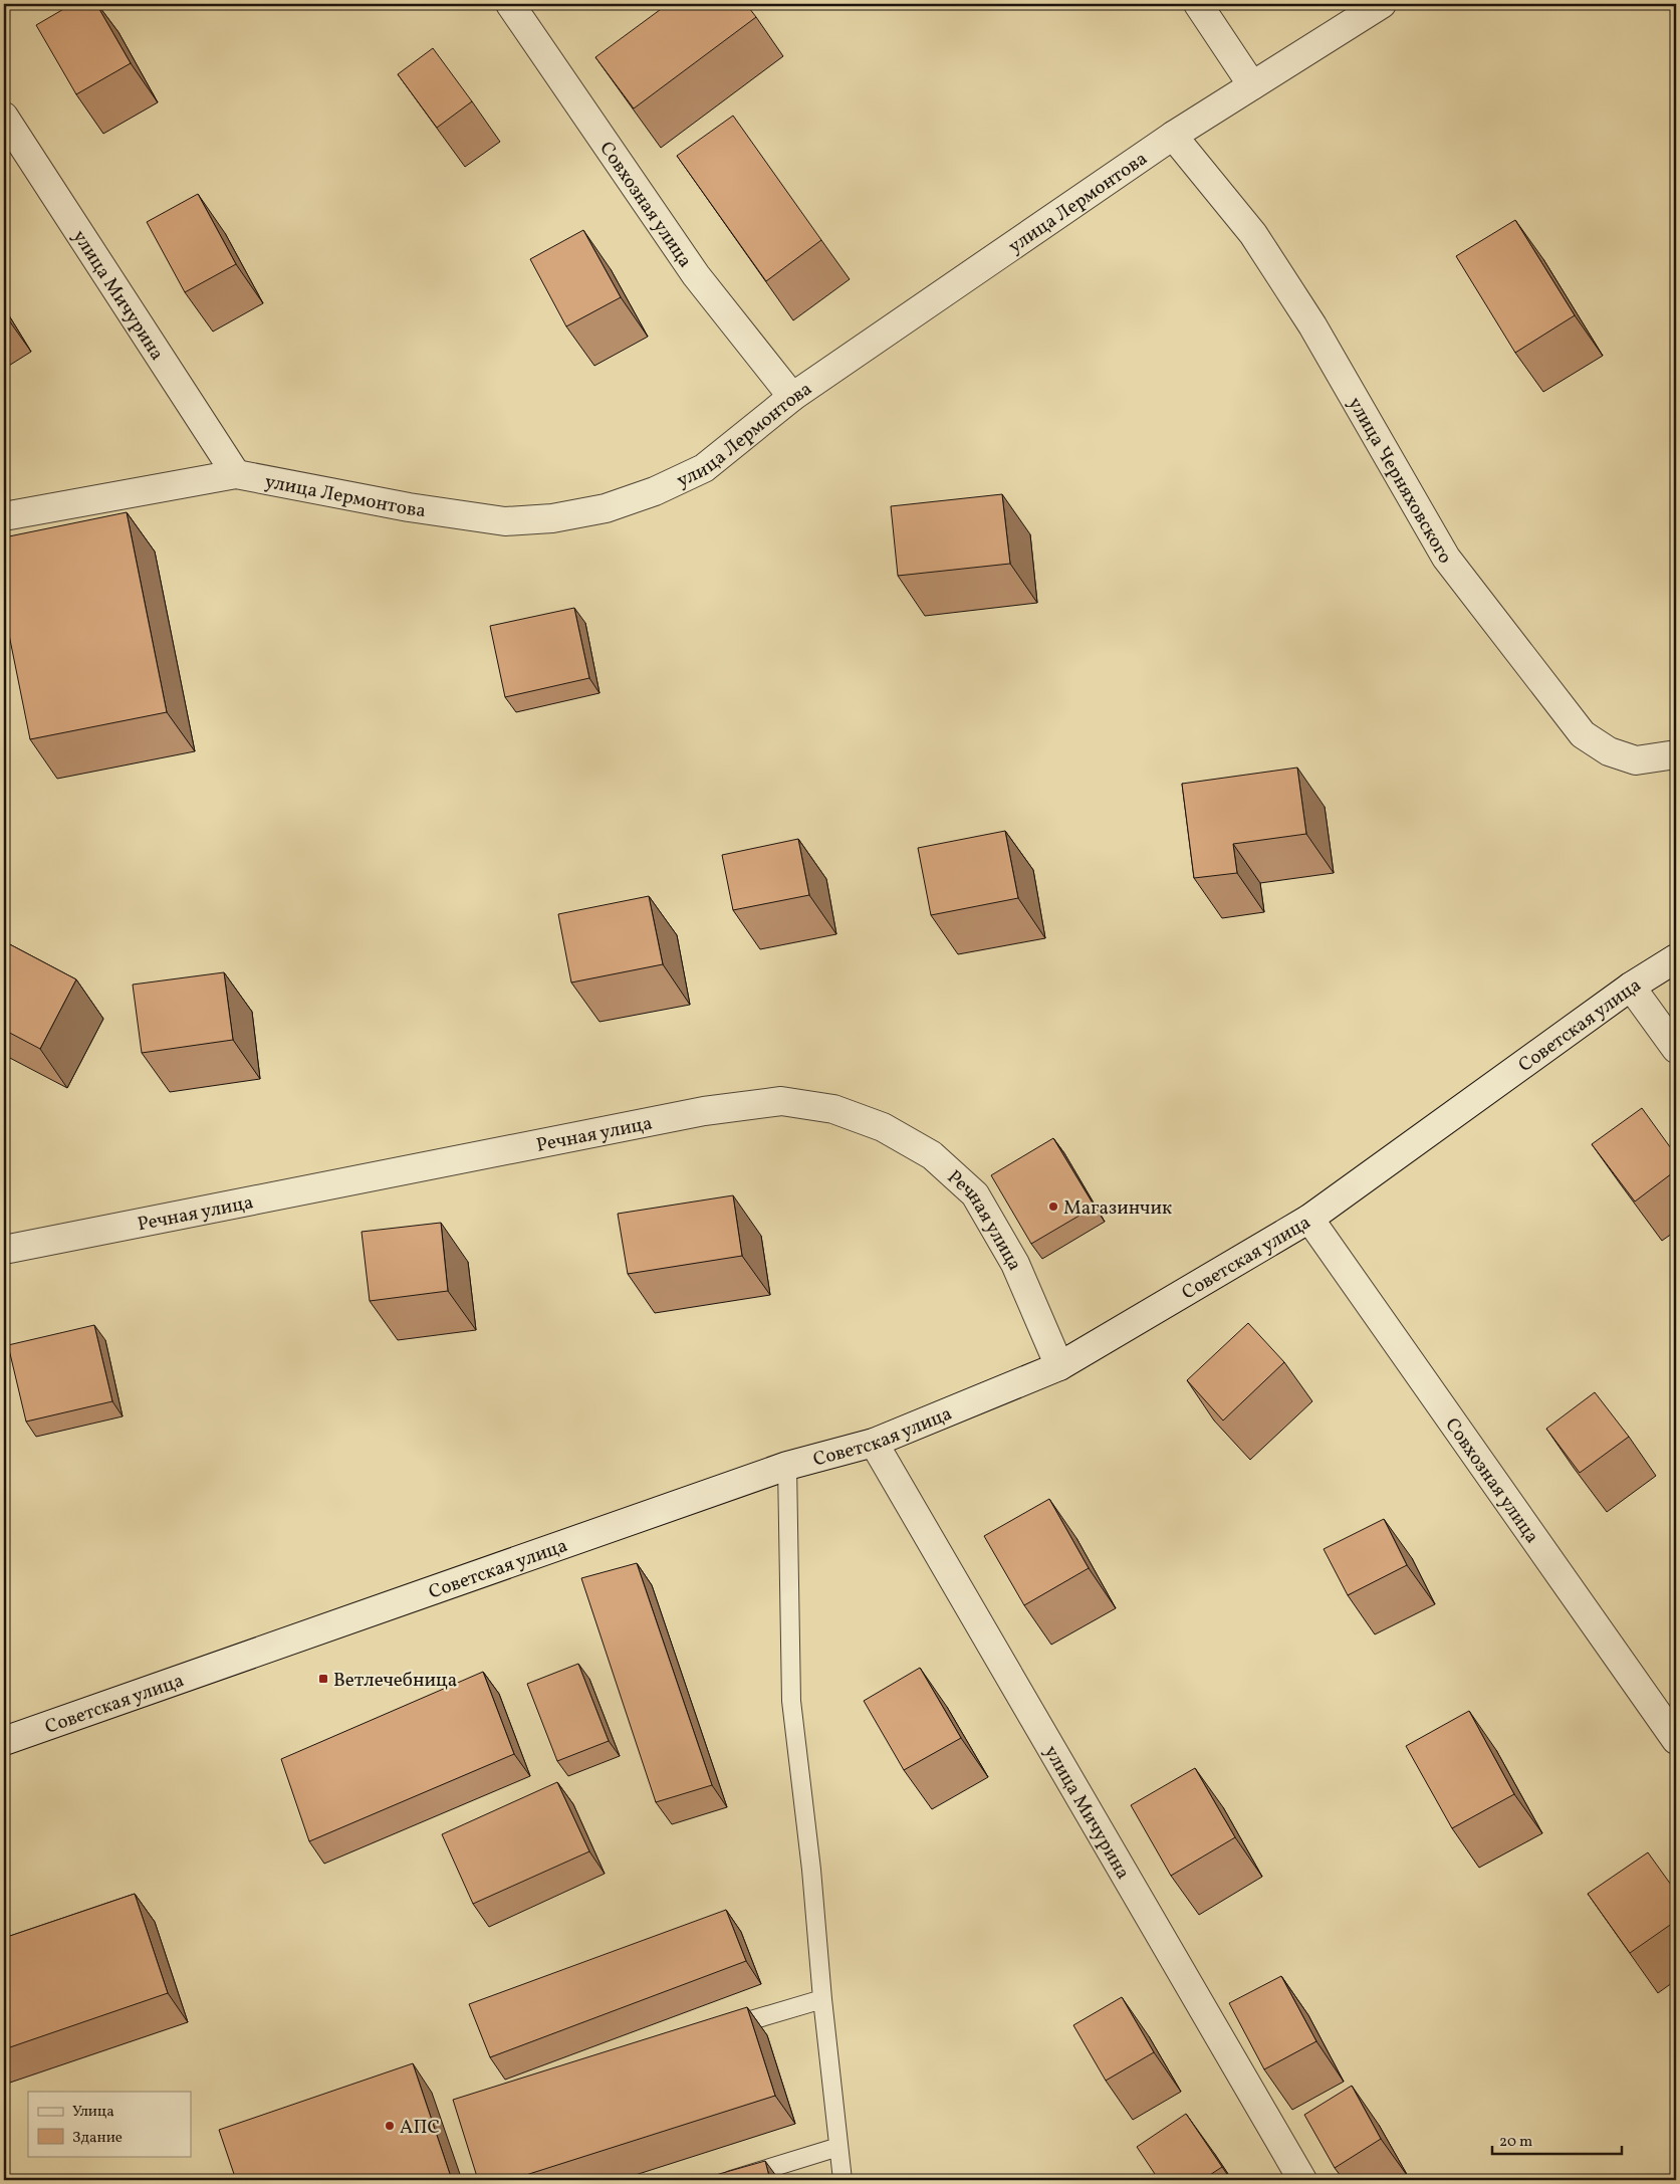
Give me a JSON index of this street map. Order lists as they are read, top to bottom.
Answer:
{
  "streets": {
    "street": [
      "улица Лермонтова",
      "Совхозная улица",
      "улица Мичурина",
      "улица Черняховского",
      "Советская улица",
      "Речная улица"
    ]
  },
  "crossings": [
    ["улица Лермонтова", "Совхозная улица"],
    ["улица Лермонтова", "улица Мичурина"],
    ["улица Лермонтова", "улица Черняховского"],
    ["Совхозная улица", "Советская улица"],
    ["улица Мичурина", "Советская улица"],
    ["Советская улица", "Речная улица"]
  ],
  "places": {
    "other": ["Магазинчик", "АПС"],
    "transit": ["Ветлечебница"]
  },
  "legend": ["Улица", "Здание"],
  "scale_bar": "20 m"
}
